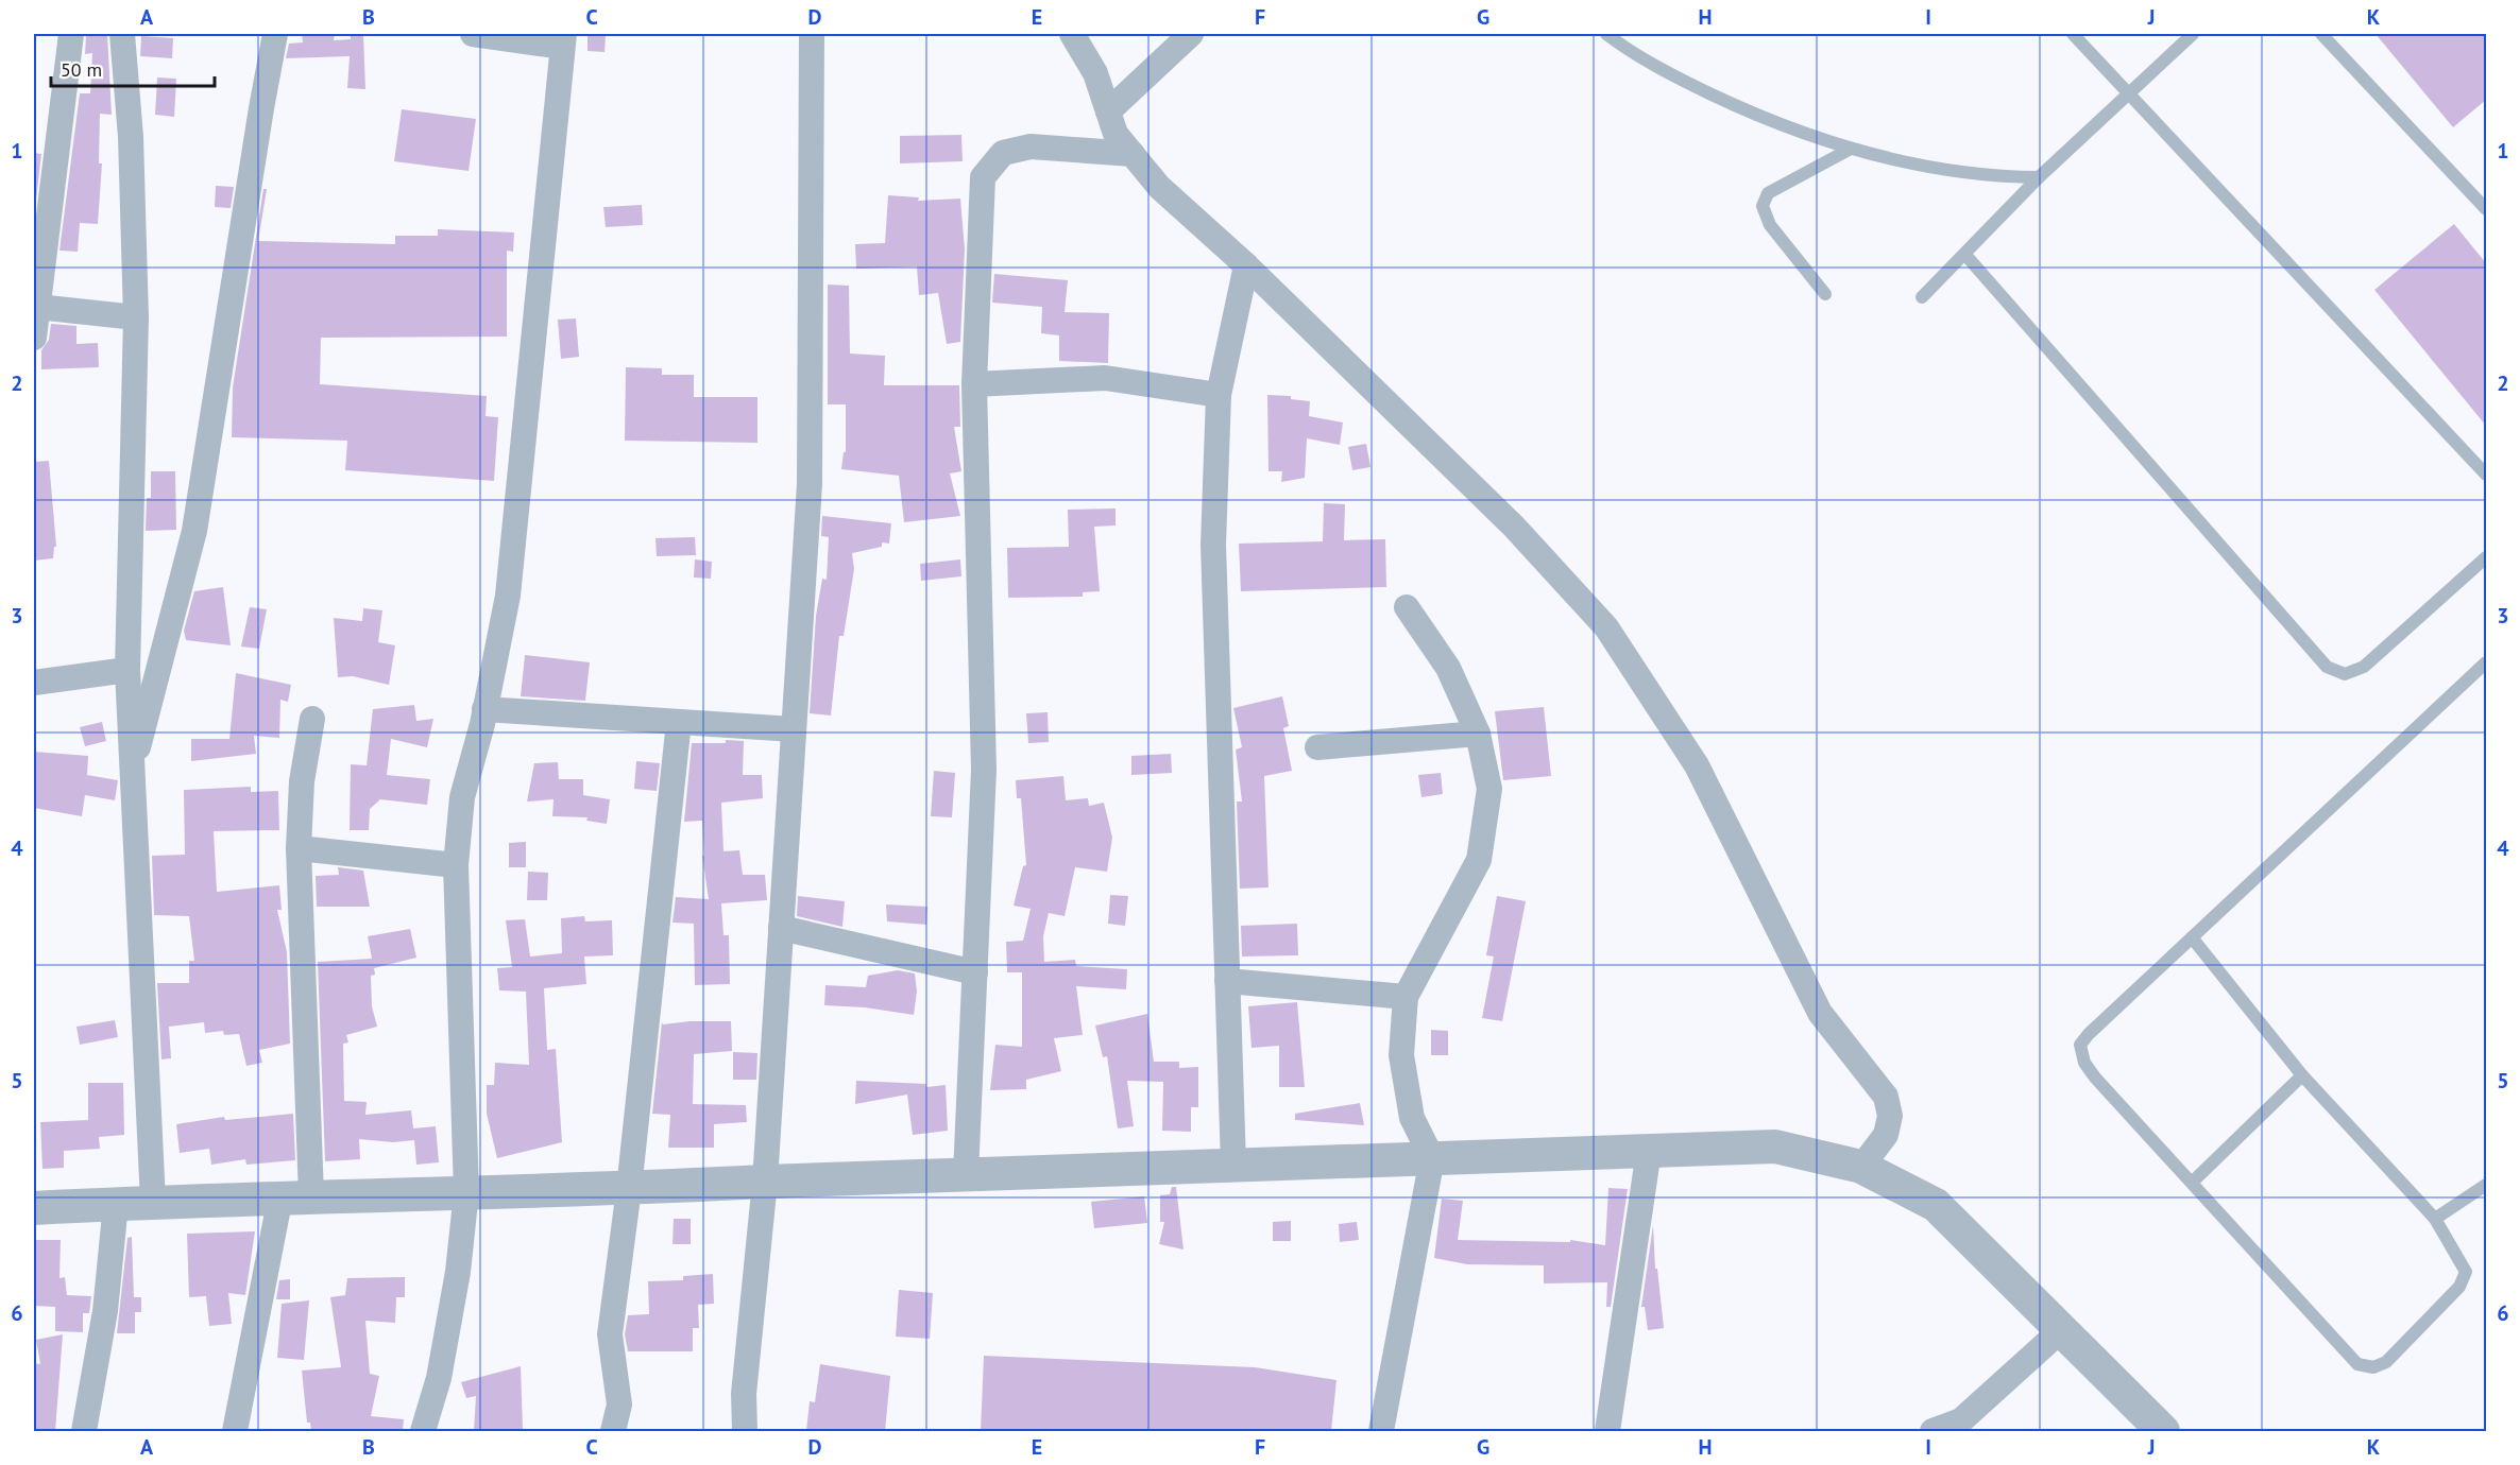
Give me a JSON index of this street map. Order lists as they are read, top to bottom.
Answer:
{
  "scale_bar": "50 m",
  "grid": {
    "columns": [
      "A",
      "B",
      "C",
      "D",
      "E",
      "F",
      "G",
      "H",
      "I",
      "J",
      "K"
    ],
    "rows": [
      "1",
      "2",
      "3",
      "4",
      "5",
      "6"
    ]
  }
}
